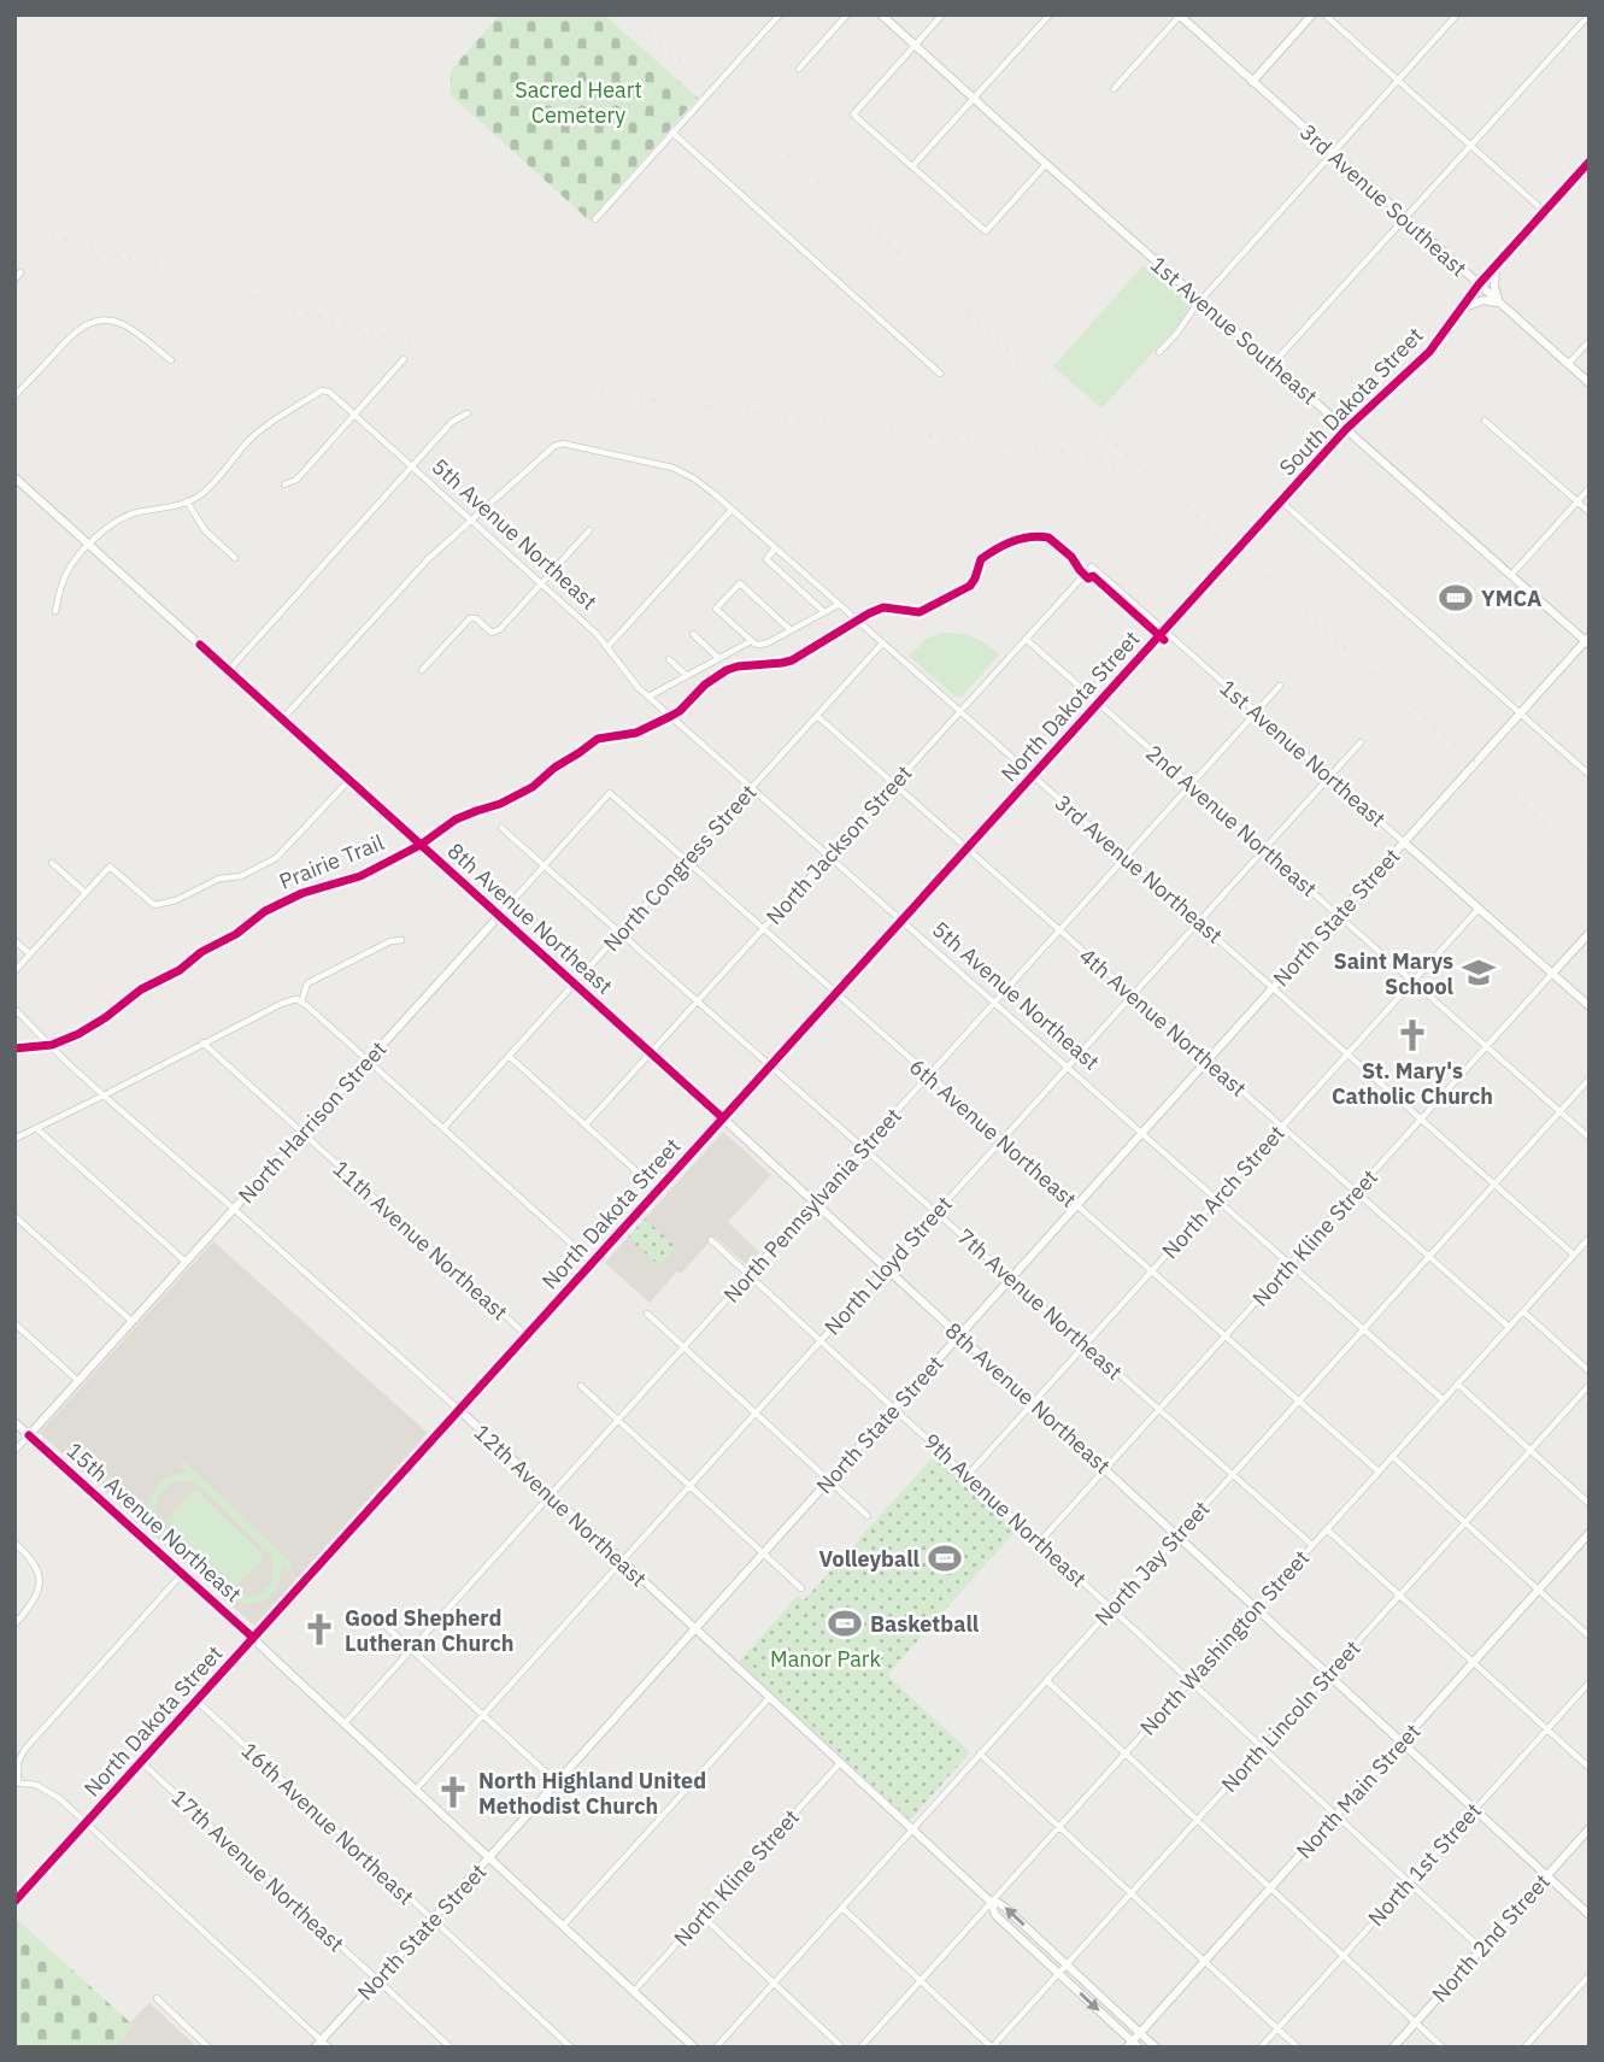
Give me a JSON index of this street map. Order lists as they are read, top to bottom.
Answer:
{
  "streets": {
    "street": [
      "3rd Avenue Southeast",
      "1st Avenue Southeast",
      "South Dakota Street",
      "5th Avenue Northeast",
      "North Dakota Street",
      "1st Avenue Northeast",
      "2nd Avenue Northeast",
      "North Jackson Street",
      "North Congress Street",
      "3rd Avenue Northeast",
      "North State Street",
      "8th Avenue Northeast",
      "4th Avenue Northeast",
      "North Harrison Street",
      "6th Avenue Northeast",
      "North Arch Street",
      "North Pennsylvania Street",
      "North Kline Street",
      "11th Avenue Northeast",
      "North Lloyd Street",
      "7th Avenue Northeast",
      "12th Avenue Northeast",
      "9th Avenue Northeast",
      "15th Avenue Northeast",
      "North Jay Street",
      "North Washington Street",
      "North Lincoln Street",
      "North Main Street",
      "16th Avenue Northeast",
      "North 1st Street",
      "17th Avenue Northeast",
      "North 2nd Street"
    ],
    "cycle path": ["Prairie Trail"]
  },
  "crossings": [
    ["3rd Avenue Southeast", "South Dakota Street"],
    ["1st Avenue Southeast", "South Dakota Street"],
    ["1st Avenue Southeast", "North State Street"],
    ["South Dakota Street", "North Dakota Street"],
    ["5th Avenue Northeast", "North Dakota Street"],
    ["5th Avenue Northeast", "North Jackson Street"],
    ["5th Avenue Northeast", "North Congress Street"],
    ["5th Avenue Northeast", "3rd Avenue Northeast"],
    ["5th Avenue Northeast", "North State Street"],
    ["5th Avenue Northeast", "North Arch Street"],
    ["5th Avenue Northeast", "North Pennsylvania Street"],
    ["5th Avenue Northeast", "North Kline Street"],
    ["5th Avenue Northeast", "North Lloyd Street"],
    ["5th Avenue Northeast", "North Jay Street"],
    ["5th Avenue Northeast", "North Washington Street"],
    ["North Dakota Street", "1st Avenue Northeast"],
    ["North Dakota Street", "2nd Avenue Northeast"],
    ["North Dakota Street", "3rd Avenue Northeast"],
    ["North Dakota Street", "8th Avenue Northeast"],
    ["North Dakota Street", "4th Avenue Northeast"],
    ["North Dakota Street", "6th Avenue Northeast"],
    ["North Dakota Street", "11th Avenue Northeast"],
    ["North Dakota Street", "7th Avenue Northeast"],
    ["North Dakota Street", "12th Avenue Northeast"],
    ["North Dakota Street", "15th Avenue Northeast"],
    ["North Dakota Street", "16th Avenue Northeast"],
    ["North Dakota Street", "17th Avenue Northeast"],
    ["1st Avenue Northeast", "North Jackson Street"],
    ["1st Avenue Northeast", "North State Street"],
    ["1st Avenue Northeast", "North Arch Street"],
    ["1st Avenue Northeast", "North Pennsylvania Street"],
    ["1st Avenue Northeast", "North Kline Street"],
    ["1st Avenue Northeast", "North Lloyd Street"],
    ["2nd Avenue Northeast", "North Jackson Street"],
    ["2nd Avenue Northeast", "North State Street"],
    ["2nd Avenue Northeast", "North Arch Street"],
    ["2nd Avenue Northeast", "North Pennsylvania Street"],
    ["2nd Avenue Northeast", "North Kline Street"],
    ["2nd Avenue Northeast", "North Lloyd Street"],
    ["2nd Avenue Northeast", "North Jay Street"],
    ["North Jackson Street", "3rd Avenue Northeast"],
    ["North Jackson Street", "8th Avenue Northeast"],
    ["North Jackson Street", "4th Avenue Northeast"],
    ["North Jackson Street", "6th Avenue Northeast"],
    ["North Jackson Street", "7th Avenue Northeast"],
    ["North Congress Street", "3rd Avenue Northeast"],
    ["North Congress Street", "8th Avenue Northeast"],
    ["North Congress Street", "4th Avenue Northeast"],
    ["North Congress Street", "6th Avenue Northeast"],
    ["North Congress Street", "7th Avenue Northeast"],
    ["3rd Avenue Northeast", "North State Street"],
    ["3rd Avenue Northeast", "North Arch Street"],
    ["3rd Avenue Northeast", "North Pennsylvania Street"],
    ["3rd Avenue Northeast", "North Kline Street"],
    ["3rd Avenue Northeast", "North Lloyd Street"],
    ["3rd Avenue Northeast", "North Jay Street"],
    ["3rd Avenue Northeast", "North Washington Street"],
    ["North State Street", "8th Avenue Northeast"],
    ["North State Street", "4th Avenue Northeast"],
    ["North State Street", "6th Avenue Northeast"],
    ["North State Street", "7th Avenue Northeast"],
    ["North State Street", "12th Avenue Northeast"],
    ["North State Street", "9th Avenue Northeast"],
    ["North State Street", "15th Avenue Northeast"],
    ["North State Street", "16th Avenue Northeast"],
    ["North State Street", "17th Avenue Northeast"],
    ["8th Avenue Northeast", "North Harrison Street"],
    ["8th Avenue Northeast", "North Arch Street"],
    ["8th Avenue Northeast", "North Pennsylvania Street"],
    ["8th Avenue Northeast", "North Kline Street"],
    ["8th Avenue Northeast", "North Lloyd Street"],
    ["8th Avenue Northeast", "North Jay Street"],
    ["8th Avenue Northeast", "North Washington Street"],
    ["8th Avenue Northeast", "North Lincoln Street"],
    ["8th Avenue Northeast", "North Main Street"],
    ["8th Avenue Northeast", "North 1st Street"],
    ["8th Avenue Northeast", "North 2nd Street"],
    ["4th Avenue Northeast", "North Arch Street"],
    ["4th Avenue Northeast", "North Pennsylvania Street"],
    ["4th Avenue Northeast", "North Kline Street"],
    ["4th Avenue Northeast", "North Lloyd Street"],
    ["4th Avenue Northeast", "North Jay Street"],
    ["4th Avenue Northeast", "North Washington Street"],
    ["North Harrison Street", "6th Avenue Northeast"],
    ["North Harrison Street", "11th Avenue Northeast"],
    ["North Harrison Street", "7th Avenue Northeast"],
    ["North Harrison Street", "12th Avenue Northeast"],
    ["North Harrison Street", "15th Avenue Northeast"],
    ["6th Avenue Northeast", "North Arch Street"],
    ["6th Avenue Northeast", "North Pennsylvania Street"],
    ["6th Avenue Northeast", "North Kline Street"],
    ["6th Avenue Northeast", "North Lloyd Street"],
    ["6th Avenue Northeast", "North Jay Street"],
    ["6th Avenue Northeast", "North Washington Street"],
    ["North Arch Street", "7th Avenue Northeast"],
    ["North Arch Street", "9th Avenue Northeast"],
    ["North Pennsylvania Street", "7th Avenue Northeast"],
    ["North Pennsylvania Street", "12th Avenue Northeast"],
    ["North Pennsylvania Street", "9th Avenue Northeast"],
    ["North Pennsylvania Street", "15th Avenue Northeast"],
    ["North Kline Street", "7th Avenue Northeast"],
    ["North Kline Street", "12th Avenue Northeast"],
    ["North Kline Street", "9th Avenue Northeast"],
    ["North Kline Street", "15th Avenue Northeast"],
    ["North Lloyd Street", "7th Avenue Northeast"],
    ["North Lloyd Street", "12th Avenue Northeast"],
    ["North Lloyd Street", "9th Avenue Northeast"],
    ["North Lloyd Street", "15th Avenue Northeast"],
    ["7th Avenue Northeast", "North Jay Street"],
    ["7th Avenue Northeast", "North Washington Street"],
    ["12th Avenue Northeast", "North Jay Street"],
    ["12th Avenue Northeast", "North Washington Street"],
    ["12th Avenue Northeast", "North Lincoln Street"],
    ["12th Avenue Northeast", "North Main Street"],
    ["9th Avenue Northeast", "North Jay Street"],
    ["9th Avenue Northeast", "North Washington Street"],
    ["9th Avenue Northeast", "North Lincoln Street"],
    ["9th Avenue Northeast", "North Main Street"],
    ["9th Avenue Northeast", "North 1st Street"],
    ["9th Avenue Northeast", "North 2nd Street"]
  ],
  "parks": ["Sacred Heart Cemetery", "Manor Park"],
  "places": {
    "sports": ["YMCA", "Volleyball", "Basketball"],
    "school or university": ["Saint Marys School"],
    "church": ["St. Mary's Catholic Church", "Good Shepherd Lutheran Church", "North Highland United Methodist Church"]
  }
}
